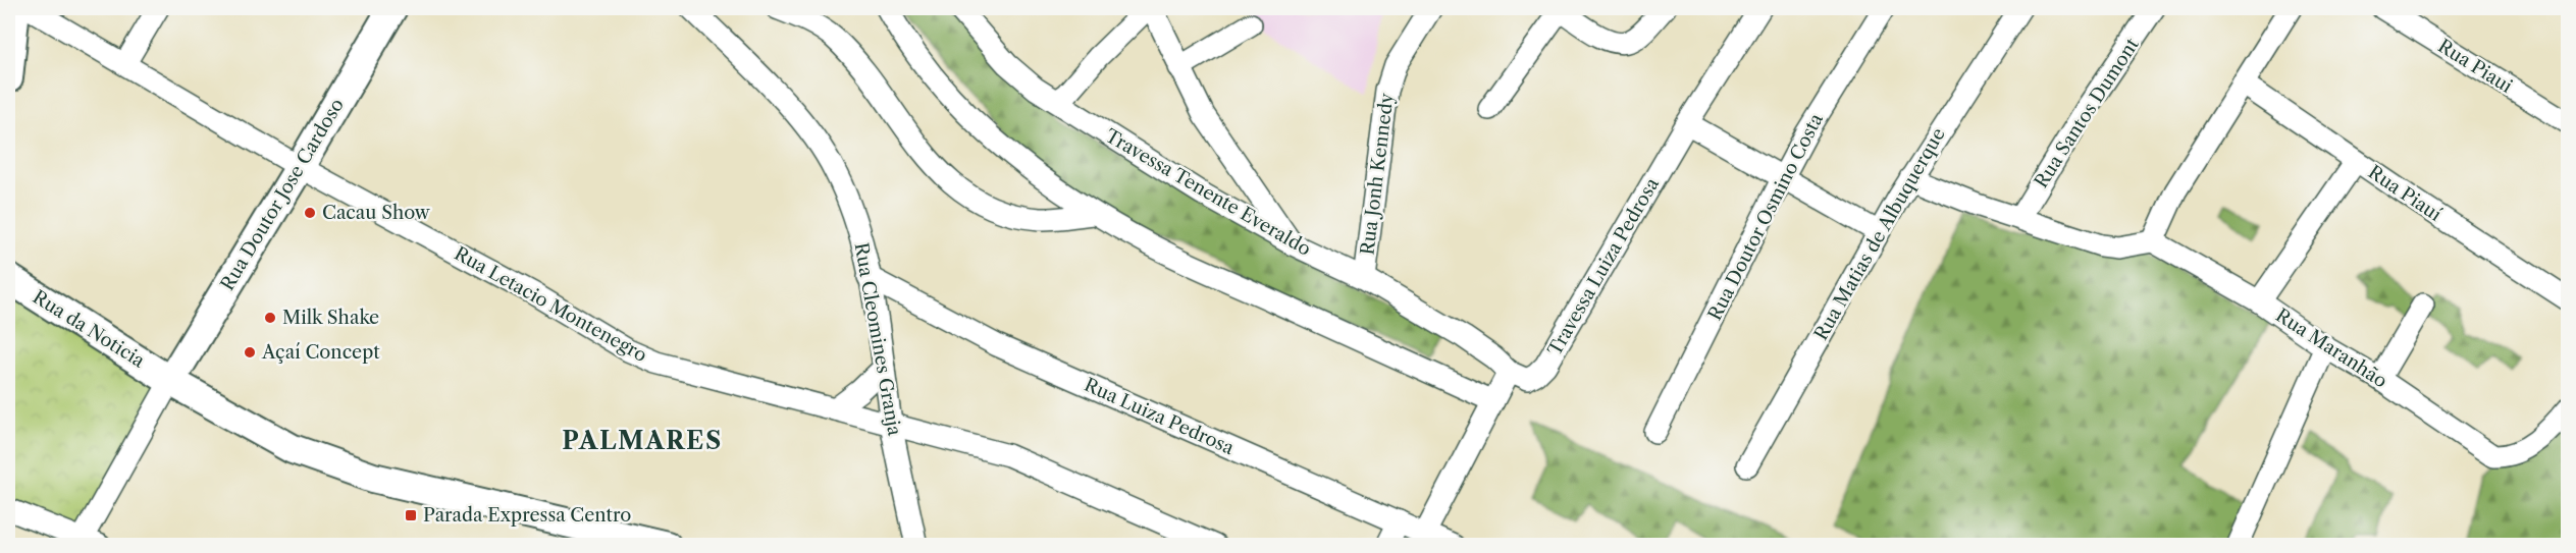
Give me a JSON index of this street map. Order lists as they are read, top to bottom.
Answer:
{
  "streets": {
    "main road": ["Rua Doutor Jose Cardoso", "Rua da Noticia"],
    "street": [
      "Rua Piaui",
      "Rua Santos Dumont",
      "Rua Jonh Kennedy",
      "Travessa Tenente Everaldo",
      "Rua Piauí",
      "Rua Doutor Osmino Costa",
      "Rua Matias de Albuquerque",
      "Travessa Luiza Pedrosa",
      "Rua Letacio Montenegro",
      "Rua Cleomines Granja",
      "Rua Maranhão",
      "Rua Luiza Pedrosa"
    ]
  },
  "crossings": [
    ["Rua Jonh Kennedy", "Travessa Tenente Everaldo"],
    ["Travessa Tenente Everaldo", "Travessa Luiza Pedrosa"],
    ["Rua Doutor Jose Cardoso", "Rua Letacio Montenegro"],
    ["Rua Doutor Jose Cardoso", "Rua da Noticia"],
    ["Rua Letacio Montenegro", "Rua Cleomines Granja"],
    ["Rua Cleomines Granja", "Rua Luiza Pedrosa"]
  ],
  "districts": ["PALMARES"],
  "places": {
    "other": ["Cacau Show", "Milk Shake", "Açaí Concept"],
    "transit": ["Parada Expressa Centro"]
  }
}
